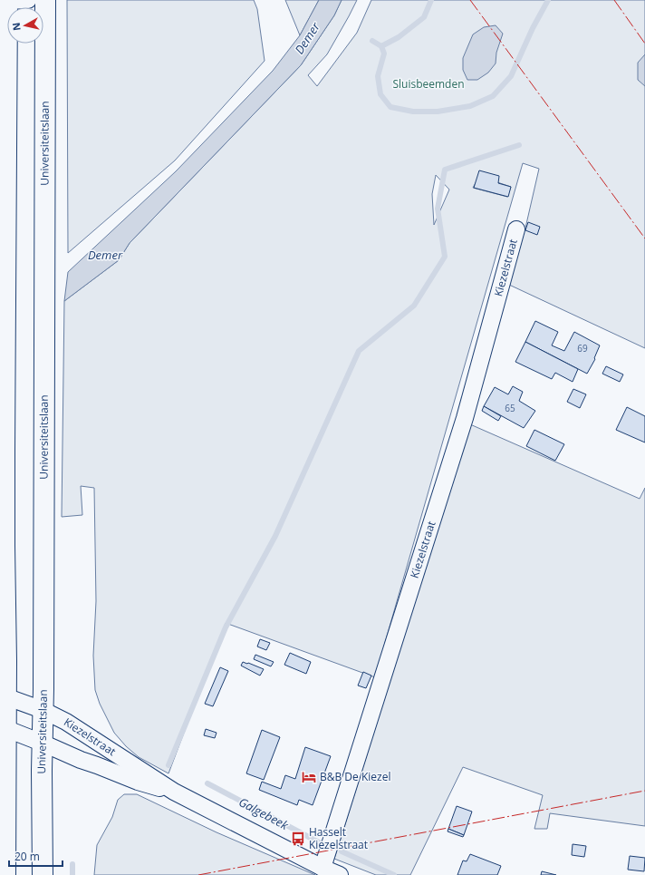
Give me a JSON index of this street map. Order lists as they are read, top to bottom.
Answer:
{
  "streets": {
    "highway": ["Universiteitslaan"],
    "street": ["Kiezelstraat"]
  },
  "crossings": [
    ["Universiteitslaan", "Kiezelstraat"]
  ],
  "water": ["Demer", "Galgebeek"],
  "parks": ["Sluisbeemden"],
  "places": {
    "hotel": ["B&B De Kiezel"],
    "bus stop": ["Hasselt Kiezelstraat"]
  },
  "house_numbers": ["69", "65"],
  "scale_bar": "20 m",
  "north": "left"
}
